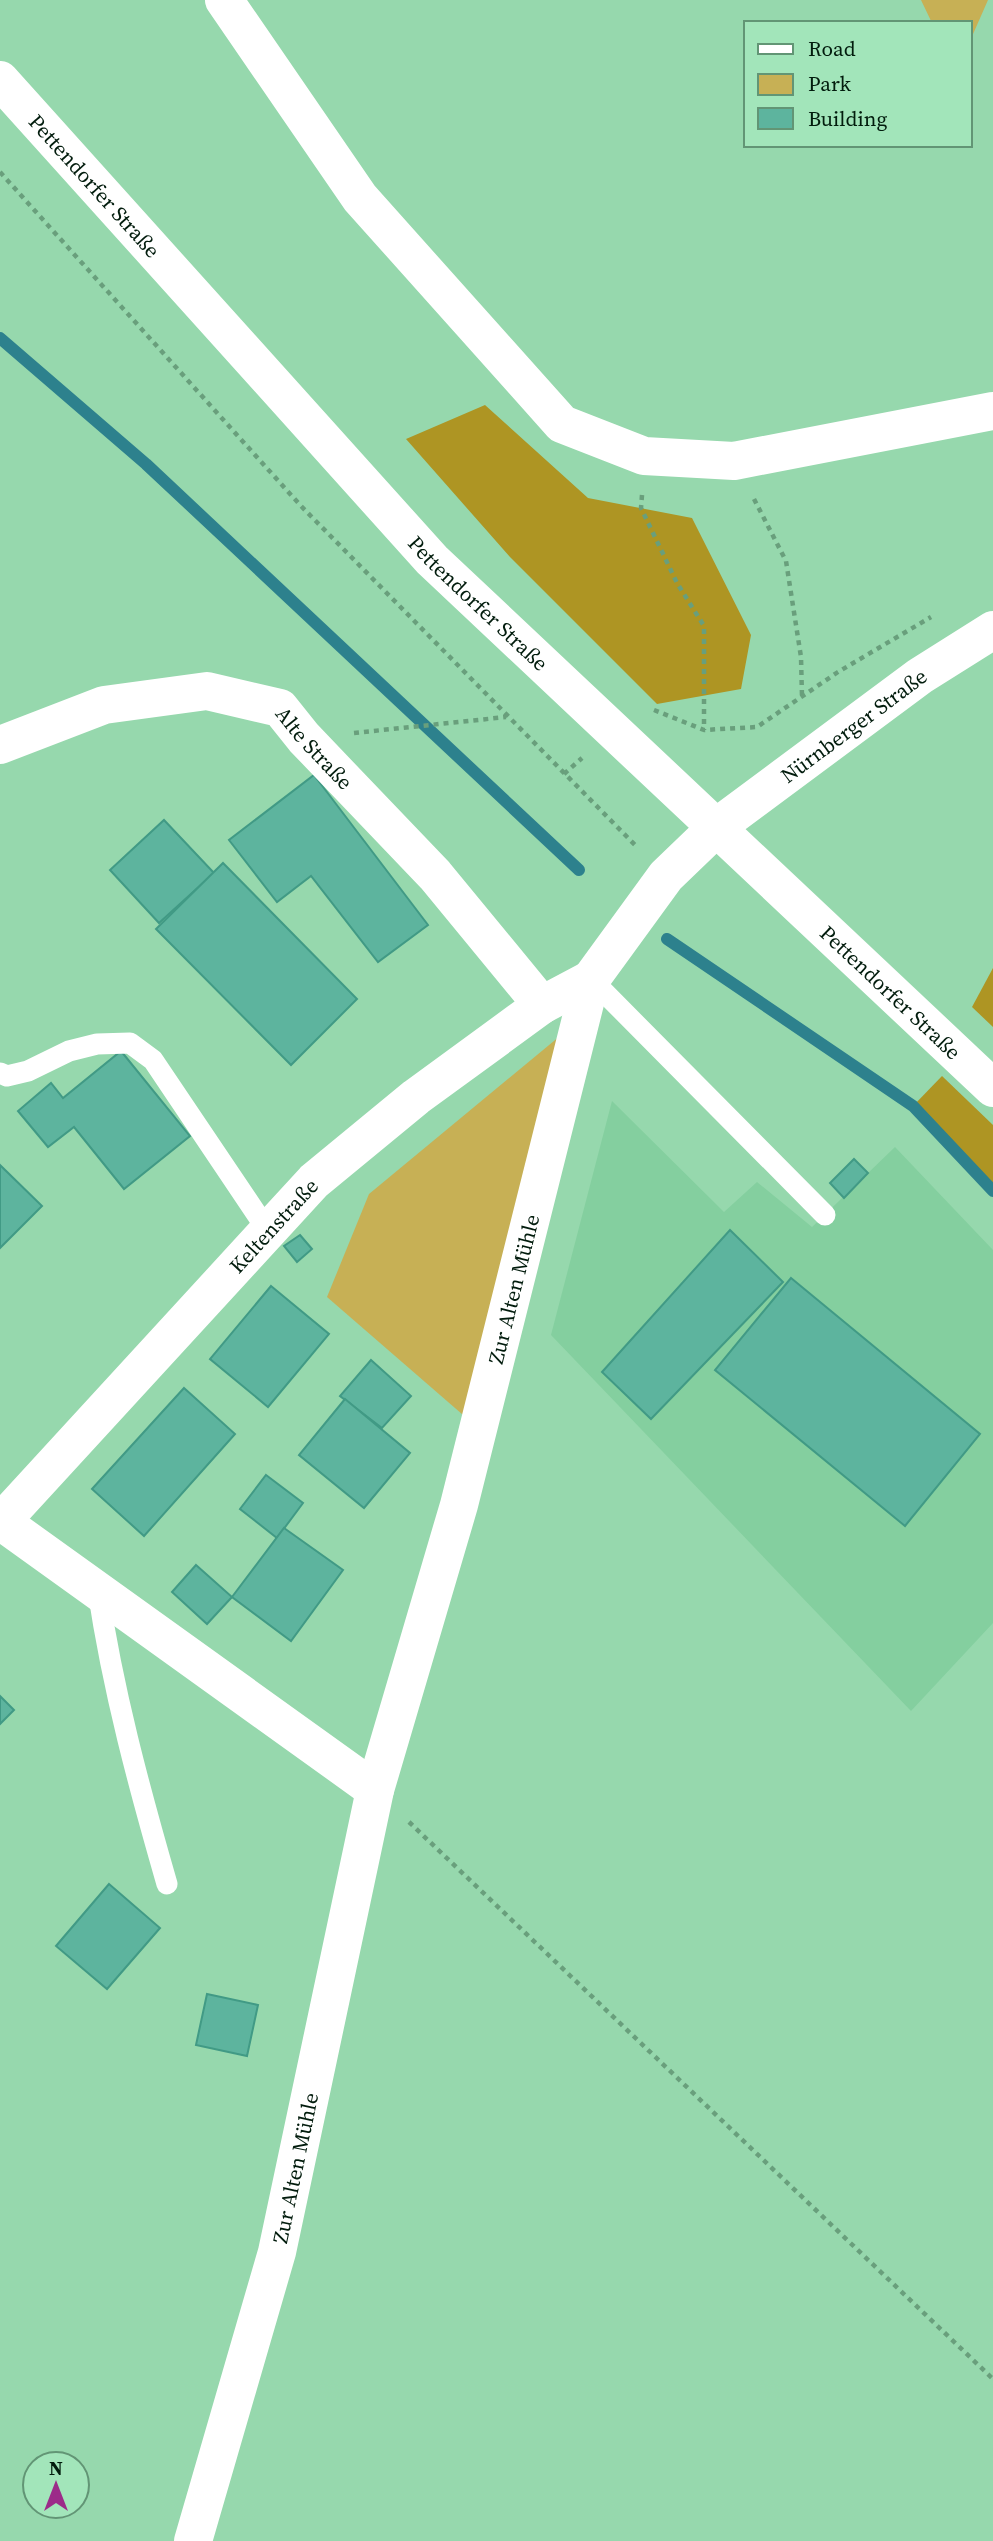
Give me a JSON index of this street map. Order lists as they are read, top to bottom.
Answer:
{
  "streets": {
    "street": [
      "Pettendorfer Straße",
      "Nürnberger Straße",
      "Alte Straße",
      "Keltenstraße",
      "Zur Alten Mühle"
    ]
  },
  "crossings": [
    ["Pettendorfer Straße", "Nürnberger Straße"],
    ["Pettendorfer Straße", "Zur Alten Mühle"],
    ["Nürnberger Straße", "Zur Alten Mühle"],
    ["Alte Straße", "Keltenstraße"],
    ["Keltenstraße", "Zur Alten Mühle"]
  ],
  "legend": ["Road", "Park", "Building"],
  "north": "top"
}
